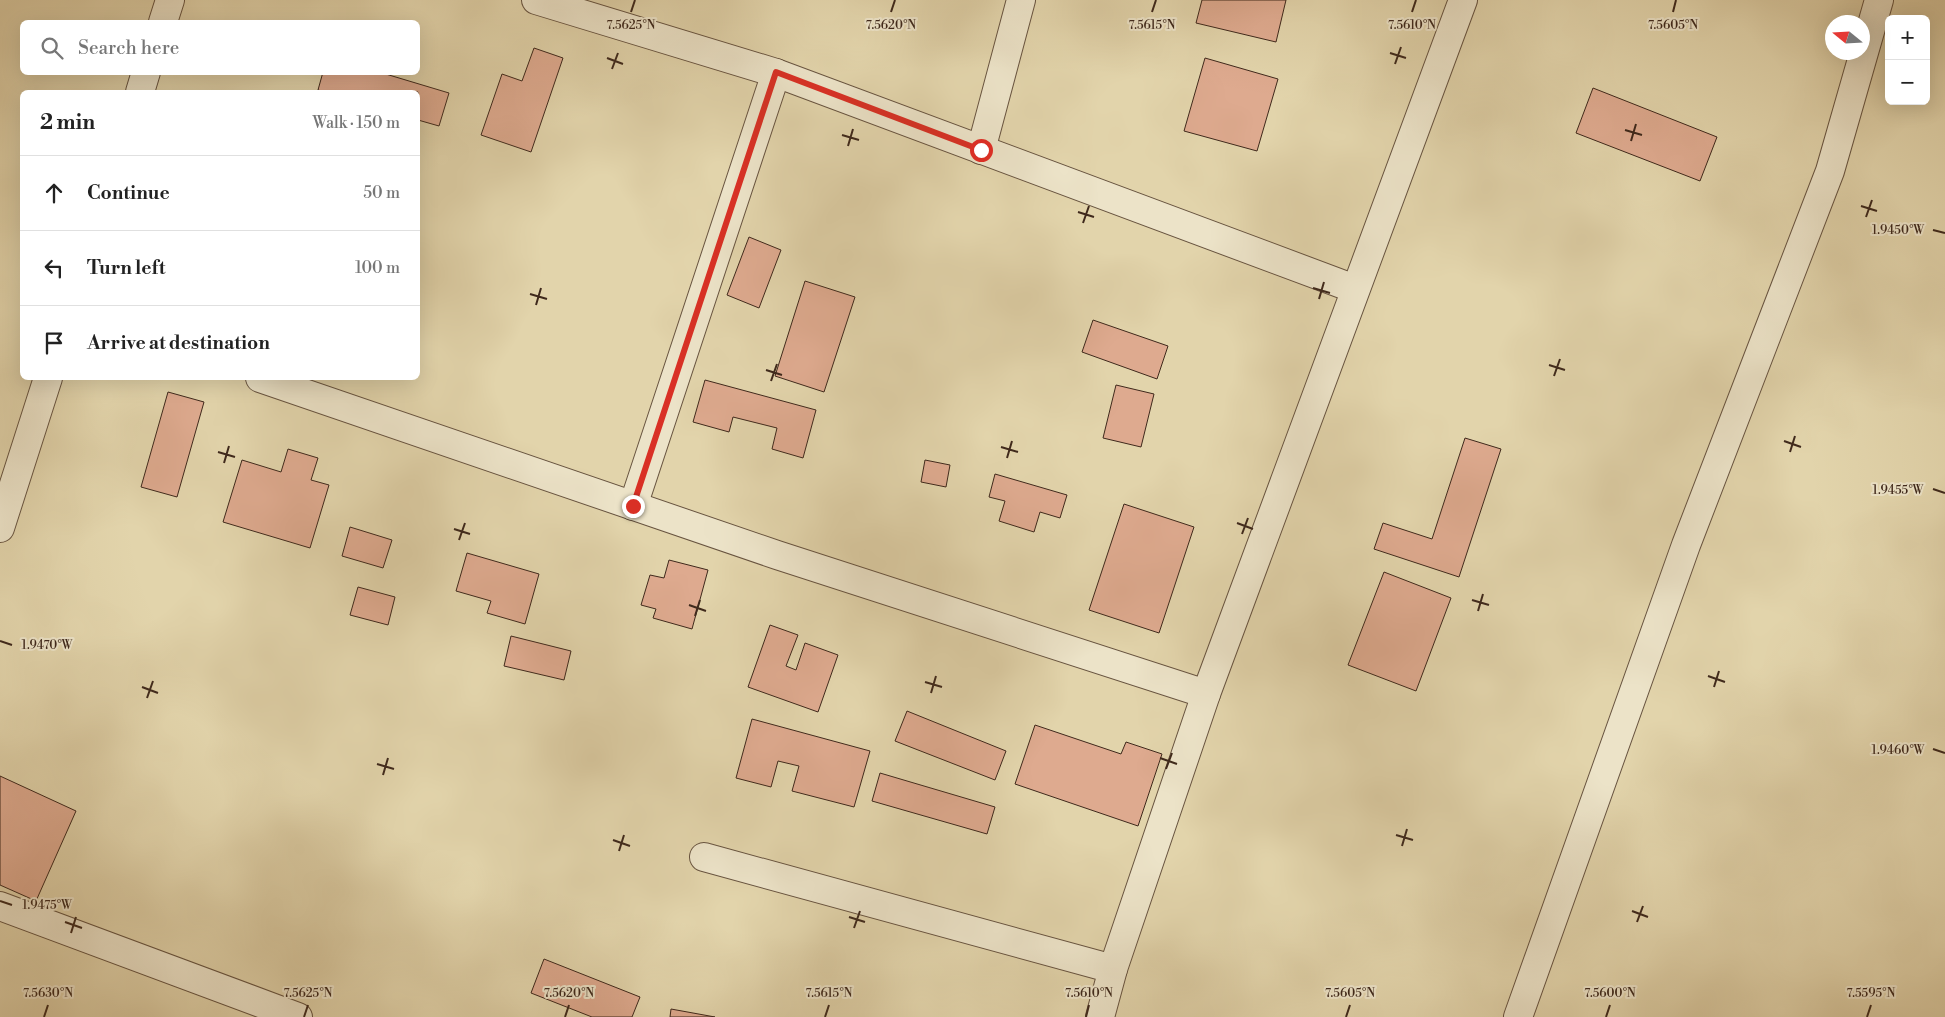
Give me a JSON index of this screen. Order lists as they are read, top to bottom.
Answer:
{
  "north": "left",
  "page": {
    "map_buttons": ["+", "−"],
    "search": "Search here",
    "heading": ["2 min", "Walk · 150 m"],
    "list": [
      ["Continue", "50 m"],
      ["Turn left", "100 m"],
      "Arrive at destination"
    ]
  },
  "coordinates": [
    "7.5625°N",
    "7.5620°N",
    "7.5615°N",
    "7.5610°N",
    "7.5605°N",
    "1.9450°W",
    "1.9455°W",
    "1.9470°W",
    "1.9460°W",
    "1.9475°W",
    "7.5630°N",
    "7.5600°N",
    "7.5595°N"
  ]
}
